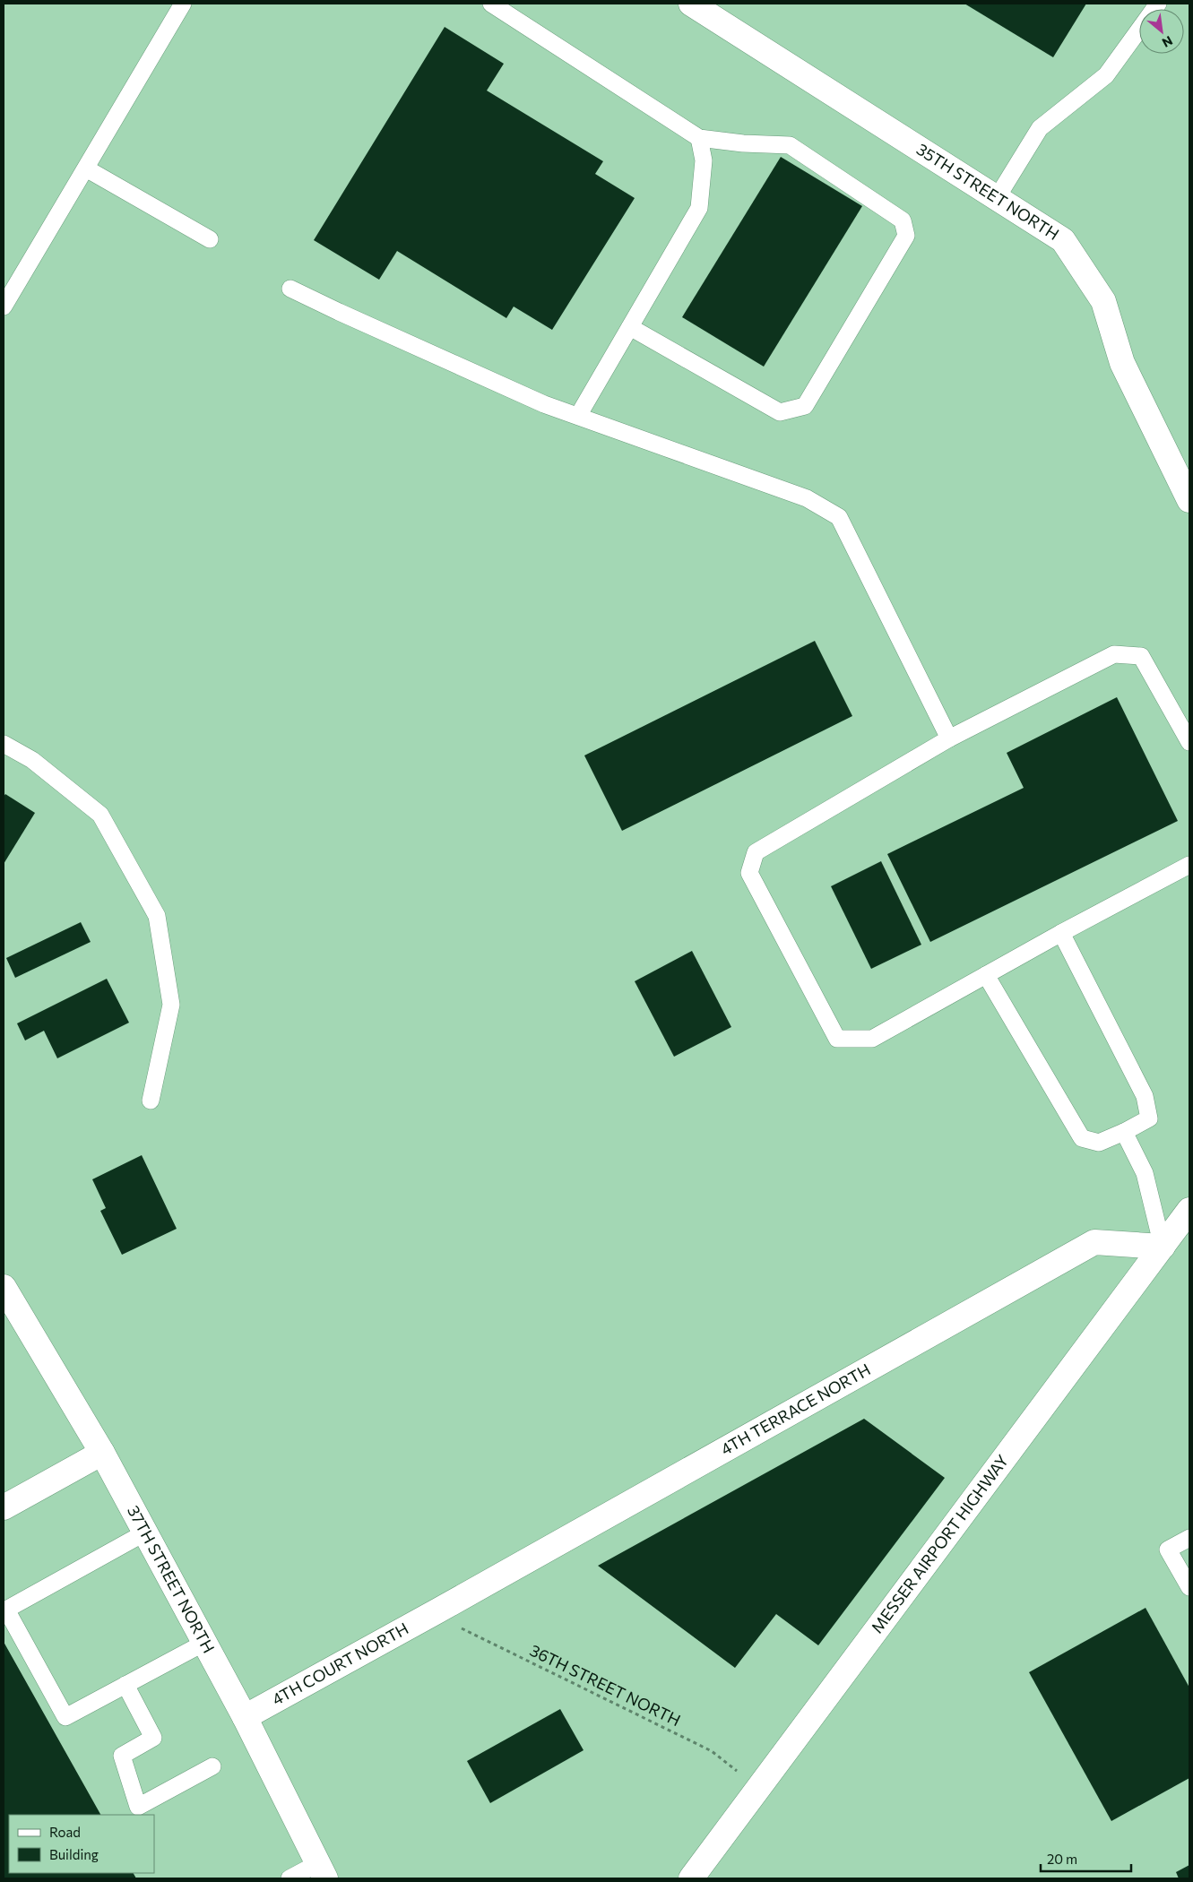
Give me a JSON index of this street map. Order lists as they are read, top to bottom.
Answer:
{
  "streets": {
    "street": [
      "35TH STREET NORTH",
      "4TH TERRACE NORTH",
      "MESSER AIRPORT HIGHWAY",
      "37TH STREET NORTH",
      "4TH COURT NORTH"
    ],
    "path": ["36TH STREET NORTH"]
  },
  "crossings": [
    ["4TH TERRACE NORTH", "MESSER AIRPORT HIGHWAY"],
    ["4TH TERRACE NORTH", "4TH COURT NORTH"],
    ["4TH TERRACE NORTH", "36TH STREET NORTH"],
    ["MESSER AIRPORT HIGHWAY", "36TH STREET NORTH"],
    ["37TH STREET NORTH", "4TH COURT NORTH"],
    ["4TH COURT NORTH", "36TH STREET NORTH"]
  ],
  "legend": ["Road", "Building"],
  "scale_bar": "20 m",
  "north": "bottom right"
}
